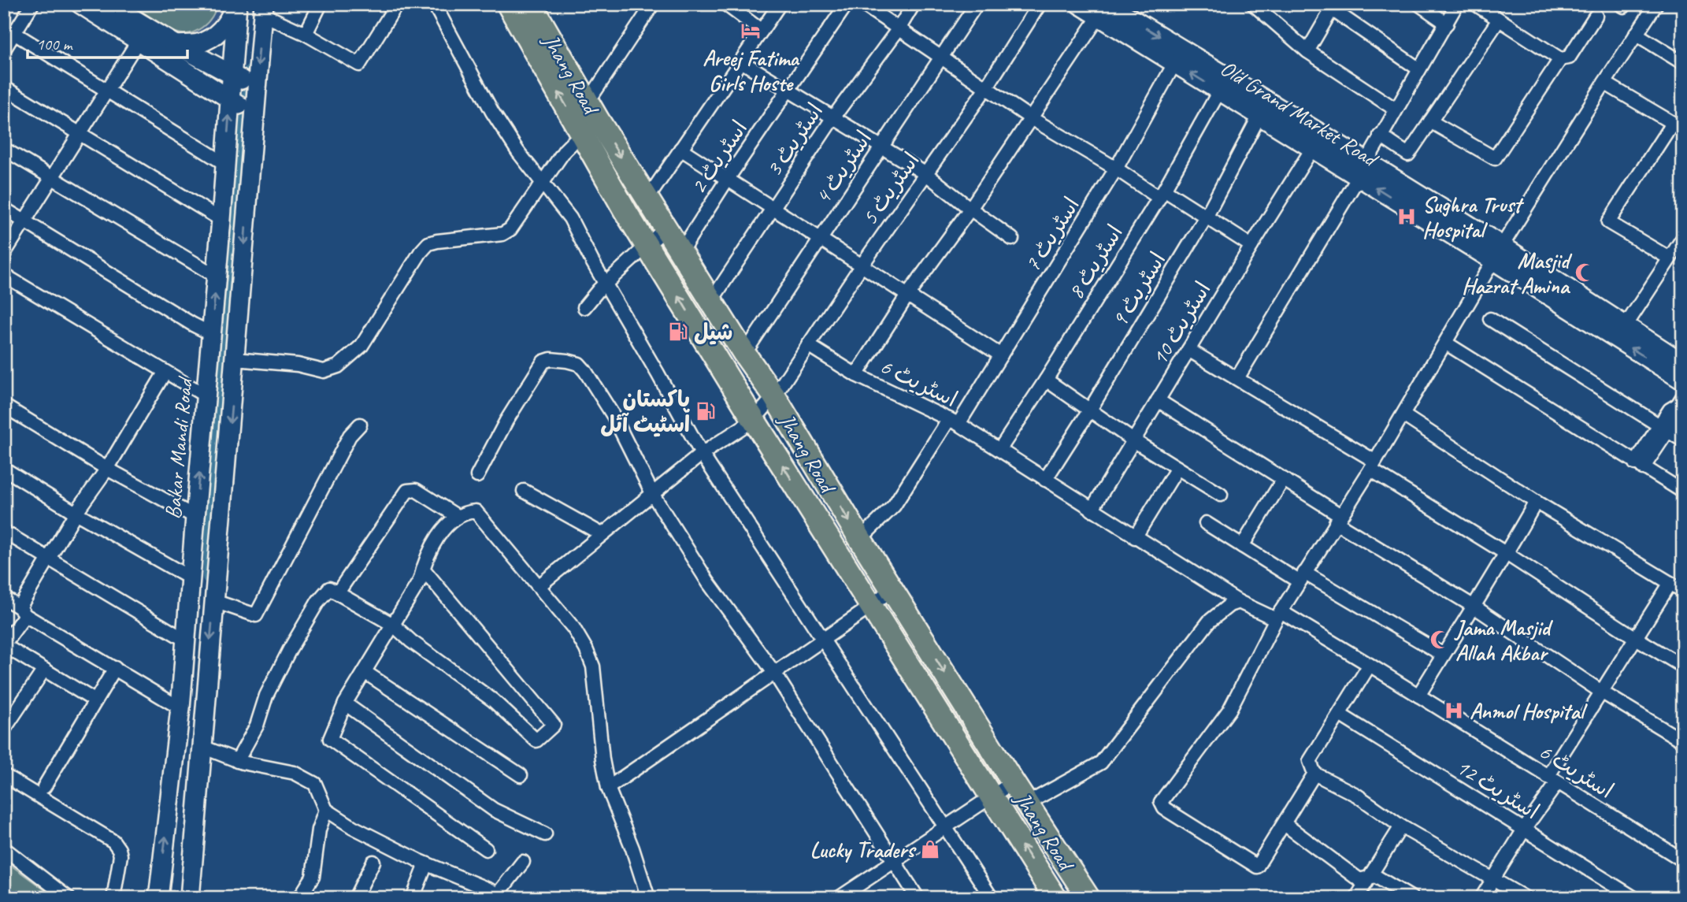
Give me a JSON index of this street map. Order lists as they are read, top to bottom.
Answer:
{
  "streets": {
    "highway": ["Jhang Road"],
    "main road": ["Old Grand Market Road", "Bakar Mandi Road"],
    "street": [
      "اسٹریٹ 3",
      "اسٹریٹ 2",
      "اسٹریٹ 4",
      "اسٹریٹ 5",
      "اسٹریٹ 7",
      "اسٹریٹ 8",
      "اسٹریٹ 9",
      "اسٹریٹ 10",
      "اسٹریٹ 6",
      "اسٹریٹ 12"
    ]
  },
  "crossings": [
    ["Jhang Road", "اسٹریٹ 3"],
    ["Jhang Road", "اسٹریٹ 2"],
    ["Jhang Road", "اسٹریٹ 4"],
    ["Jhang Road", "اسٹریٹ 5"],
    ["Jhang Road", "اسٹریٹ 7"],
    ["Old Grand Market Road", "اسٹریٹ 7"],
    ["Old Grand Market Road", "اسٹریٹ 8"],
    ["Old Grand Market Road", "اسٹریٹ 9"],
    ["Old Grand Market Road", "اسٹریٹ 10"],
    ["Old Grand Market Road", "اسٹریٹ 6"],
    ["اسٹریٹ 7", "اسٹریٹ 6"],
    ["اسٹریٹ 8", "اسٹریٹ 6"],
    ["اسٹریٹ 9", "اسٹریٹ 6"],
    ["اسٹریٹ 10", "اسٹریٹ 6"]
  ],
  "places": {
    "hotel": ["Areej Fatima Girls Hoste"],
    "hospital": ["Sughra Trust Hospital", "Anmol Hospital"],
    "mosque": ["Masjid Hazrat Amina", "Jama Masjid Allah Akbar"],
    "fuel station": ["شیل", "پاکستان اسٹیٹ آئل"],
    "shop": ["Lucky Traders"]
  },
  "scale_bar": "100 m"
}
